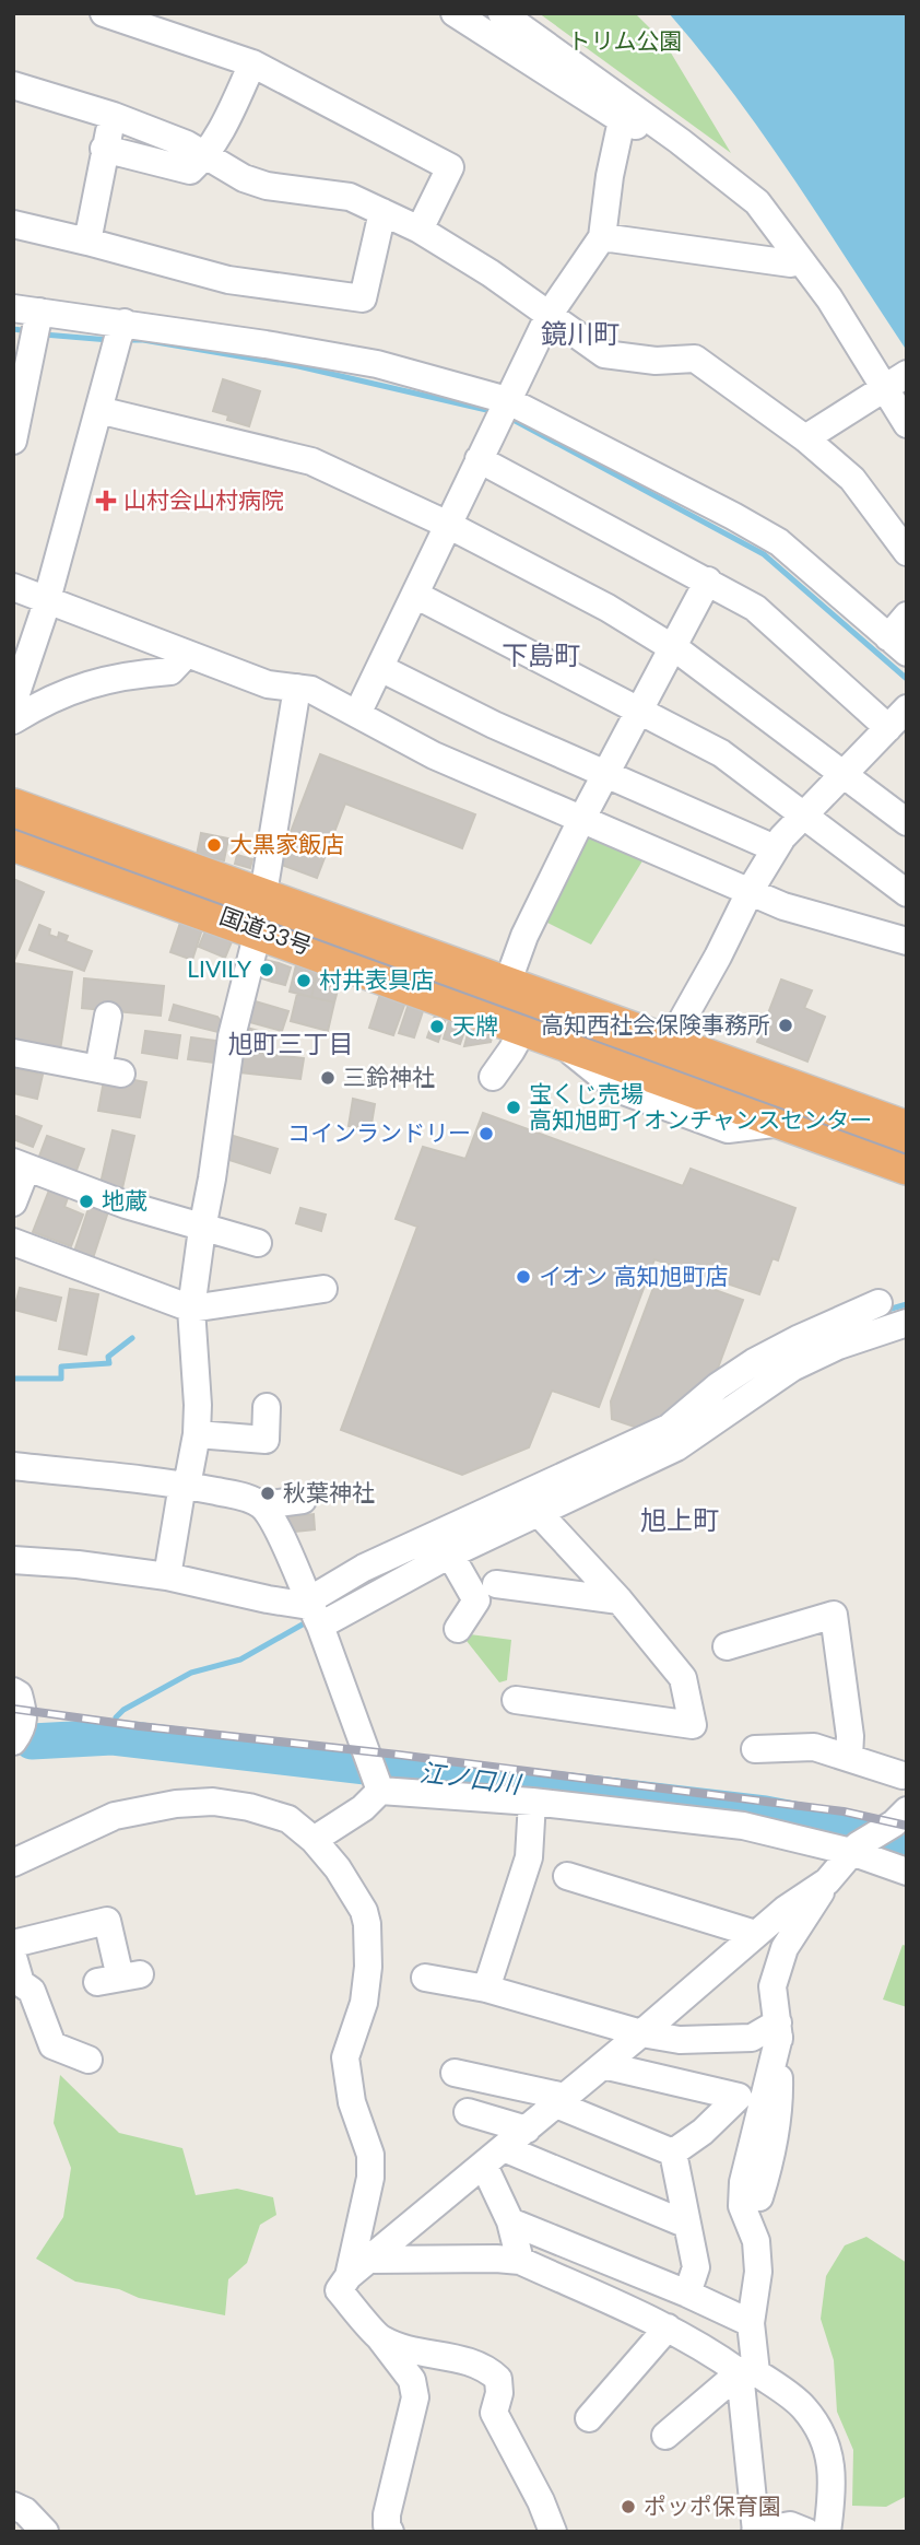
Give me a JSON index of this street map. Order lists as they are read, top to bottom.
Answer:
{
  "streets": {
    "highway": ["国道33号"]
  },
  "districts": [
    "鏡川町",
    "下島町",
    "旭町三丁目",
    "旭上町"
  ],
  "water": ["江ノ口川"],
  "parks": ["トリム公園"],
  "places": {
    "health": ["山村会山村病院"],
    "other": [
      "大黒家飯店",
      "LIVILY",
      "村井表具店",
      "高知西社会保険事務所",
      "天牌",
      "三鈴神社",
      "宝くじ売場 高知旭町イオンチャンスセンター",
      "コインランドリー",
      "地蔵",
      "イオン 高知旭町店",
      "秋葉神社",
      "ポッポ保育園"
    ]
  }
}
